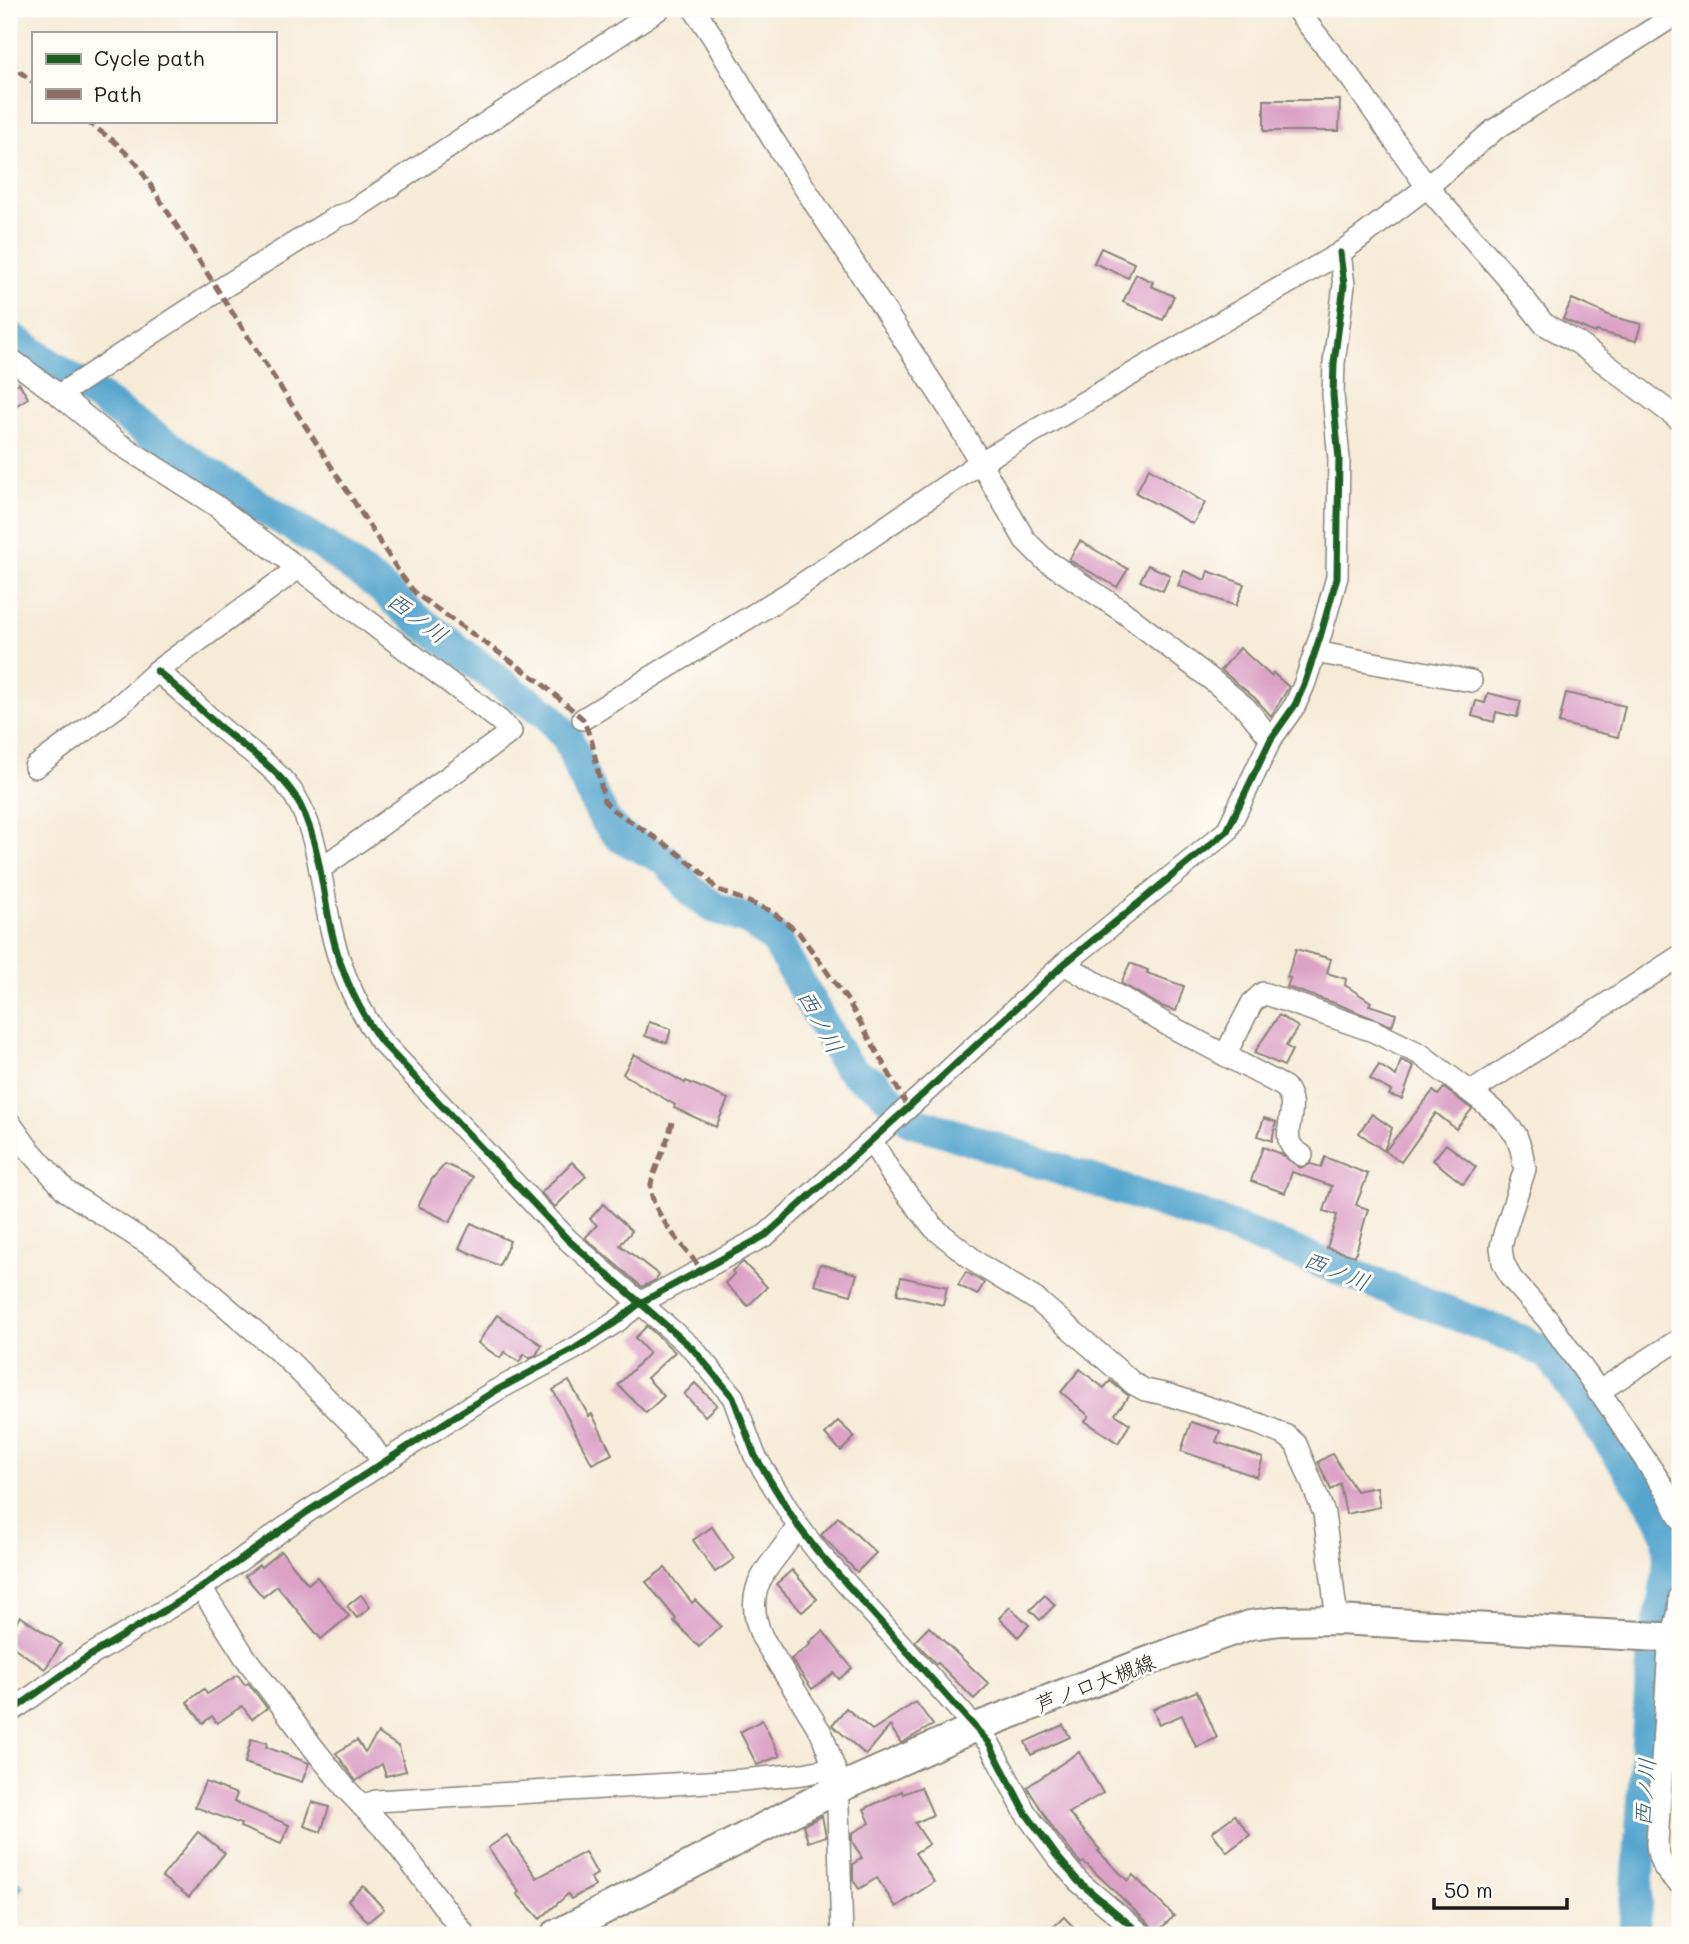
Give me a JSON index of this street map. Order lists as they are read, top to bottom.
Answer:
{
  "streets": {
    "main road": ["芦ノ口大槻線"]
  },
  "water": ["西ノ川"],
  "legend": ["Cycle path", "Path"],
  "scale_bar": "50 m"
}
